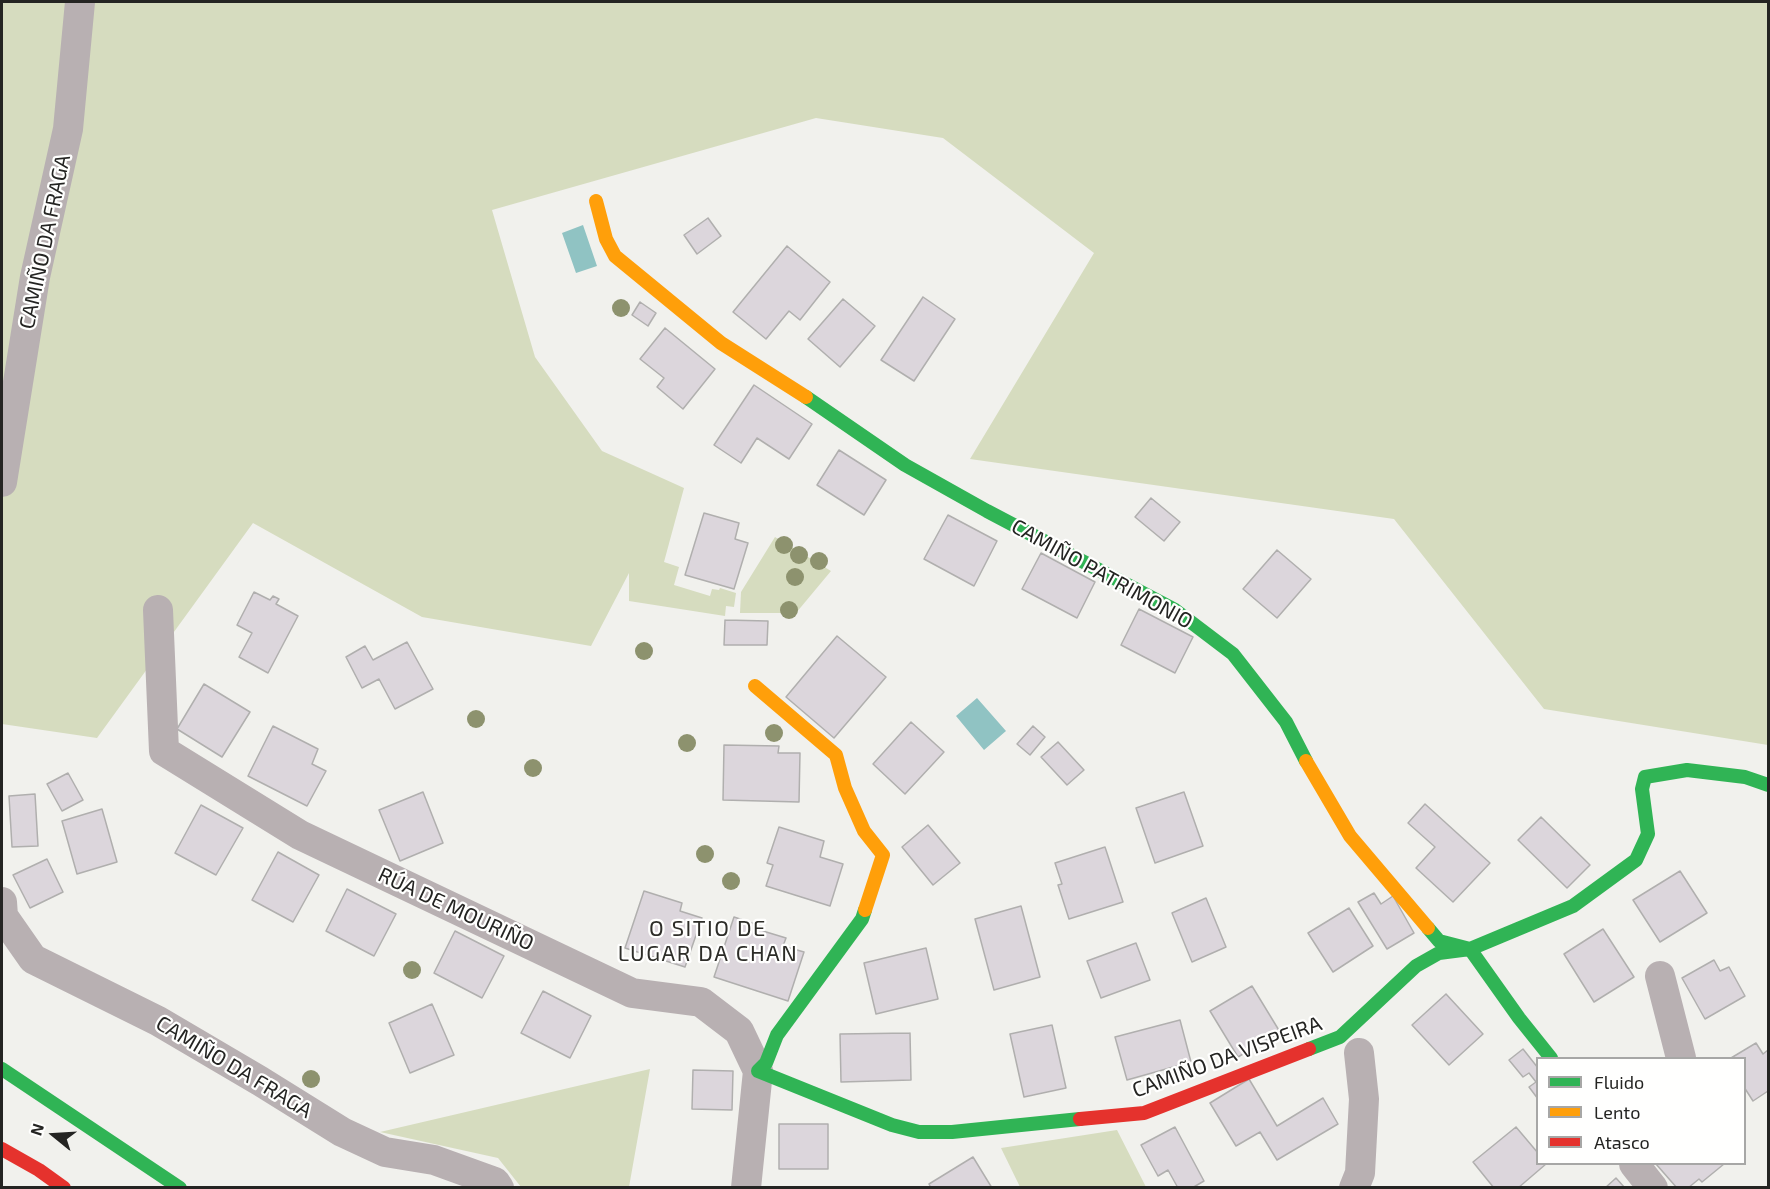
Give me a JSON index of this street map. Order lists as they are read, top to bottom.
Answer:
{
  "streets": {
    "main road": ["CAMIÑO PATRIMONIO", "CAMIÑO DA VISPEIRA"],
    "street": ["CAMIÑO DA FRAGA", "RÚA DE MOURIÑO"]
  },
  "crossings": [
    ["CAMIÑO PATRIMONIO", "CAMIÑO DA VISPEIRA"],
    ["RÚA DE MOURIÑO", "CAMIÑO DA VISPEIRA"]
  ],
  "districts": ["O SITIO DE LUGAR DA CHAN"],
  "legend": ["Fluido", "Lento", "Atasco"],
  "north": "left"
}
